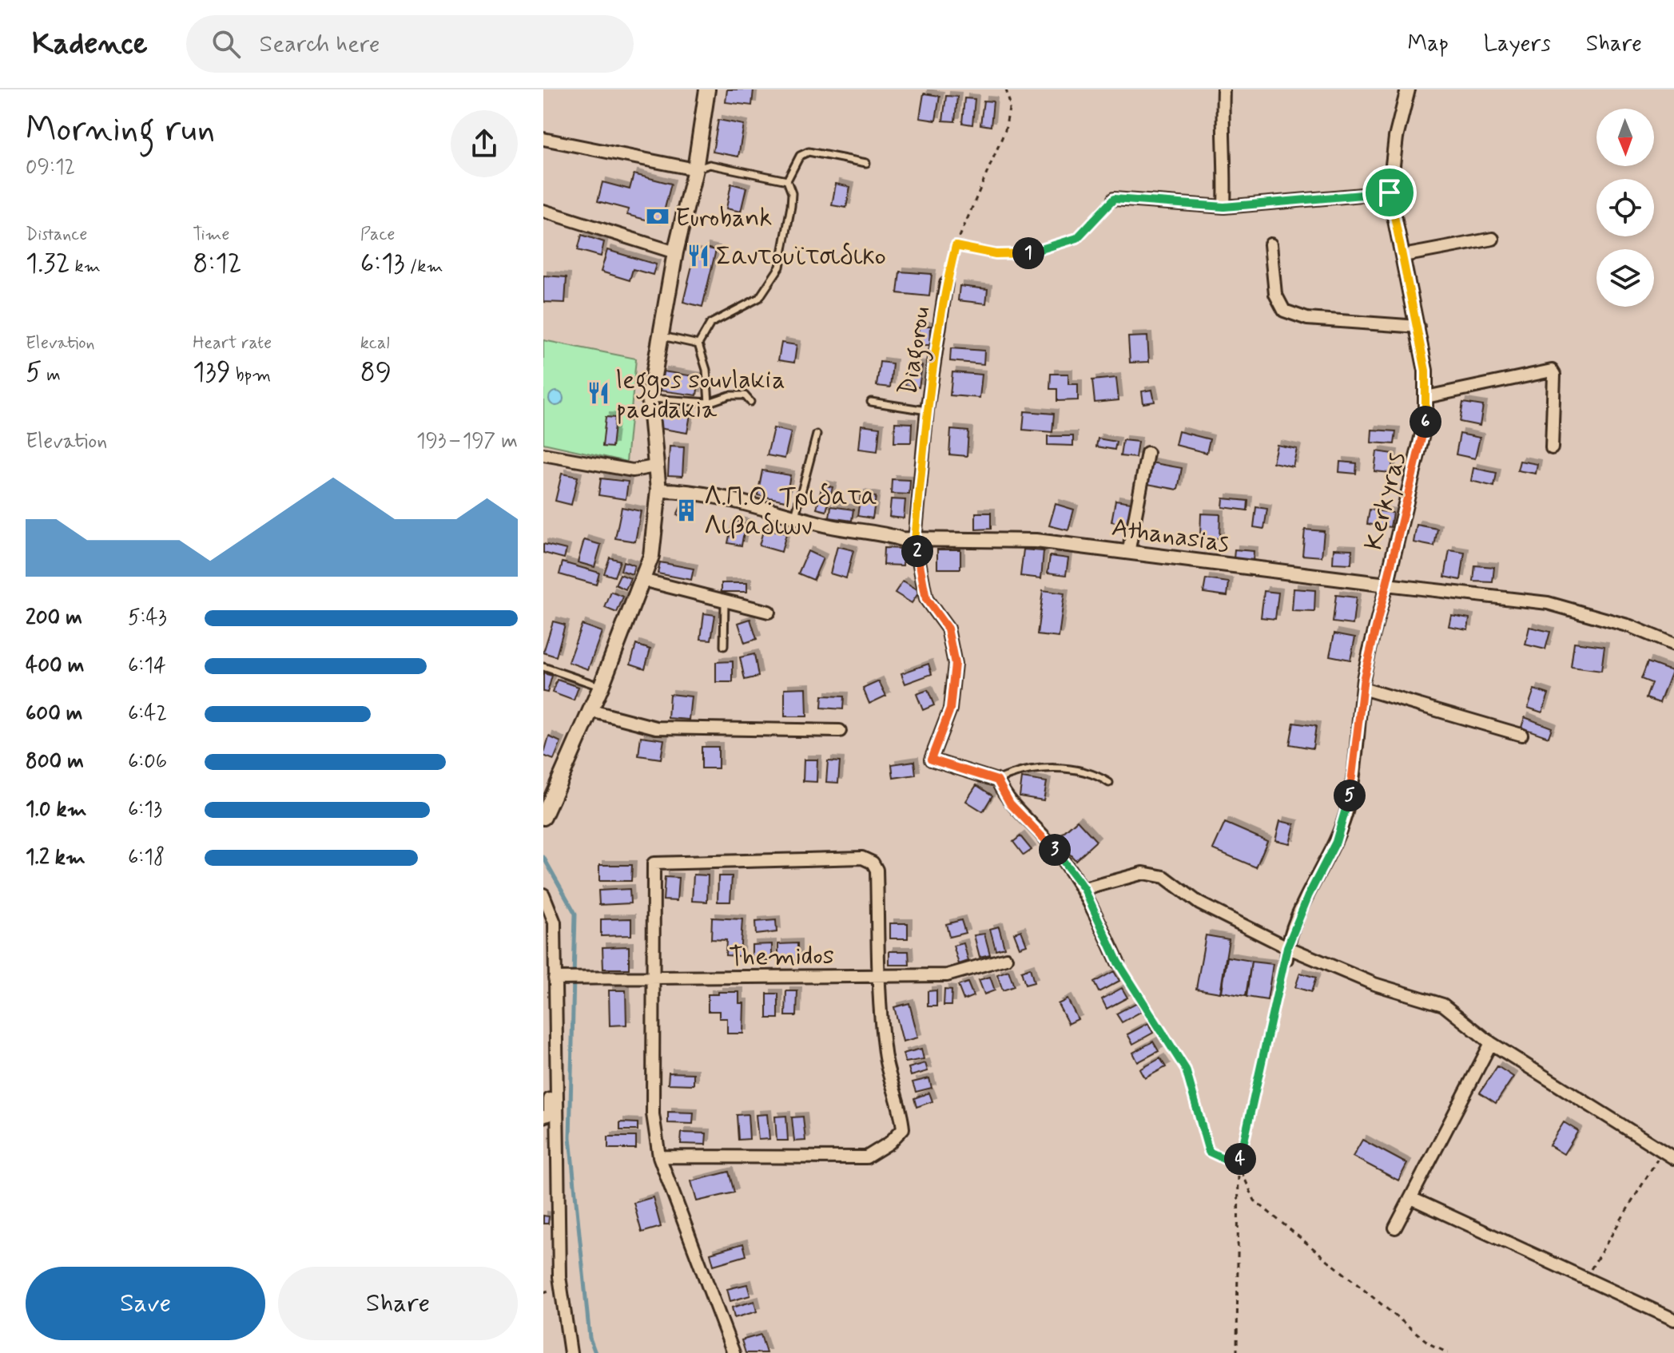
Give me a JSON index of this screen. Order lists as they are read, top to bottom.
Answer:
{
  "streets": {
    "street": [
      "Diagorou",
      "Kerkyras",
      "Athanasias",
      "Themidos"
    ]
  },
  "crossings": [
    ["Diagorou", "Athanasias"],
    ["Kerkyras", "Athanasias"]
  ],
  "places": {
    "bank": ["Eurobank"],
    "restaurant": ["Σαντουϊτσιδικο", "leggos souvlakia paeidakia"],
    "building": ["Λ.Π.Ο. Τριδατα Λιβαδιων"]
  },
  "north": "bottom",
  "page": {
    "header": "Kadence",
    "search": "Search here",
    "nav": ["Map", "Layers", "Share"],
    "heading": ["Morning run", "09:12"],
    "stats": [
      ["Distance", "1.32 km"],
      ["Time", "8:12"],
      ["Pace", "6:13 /km"],
      ["Elevation", "5 m"],
      ["Heart rate", "139 bpm"],
      ["kcal", "89"]
    ],
    "pins": [
      "1",
      "6",
      "2",
      "5",
      "3",
      "4"
    ],
    "chart": ["Elevation", "193–197 m"],
    "list": [
      {
        "name": "200 m",
        "note": "5:43"
      },
      {
        "name": "400 m",
        "note": "6:14"
      },
      {
        "name": "600 m",
        "note": "6:42"
      },
      {
        "name": "800 m",
        "note": "6:06"
      },
      {
        "name": "1.0 km",
        "note": "6:13"
      },
      {
        "name": "1.2 km",
        "note": "6:18"
      }
    ],
    "buttons": ["Save", "Share"]
  }
}
